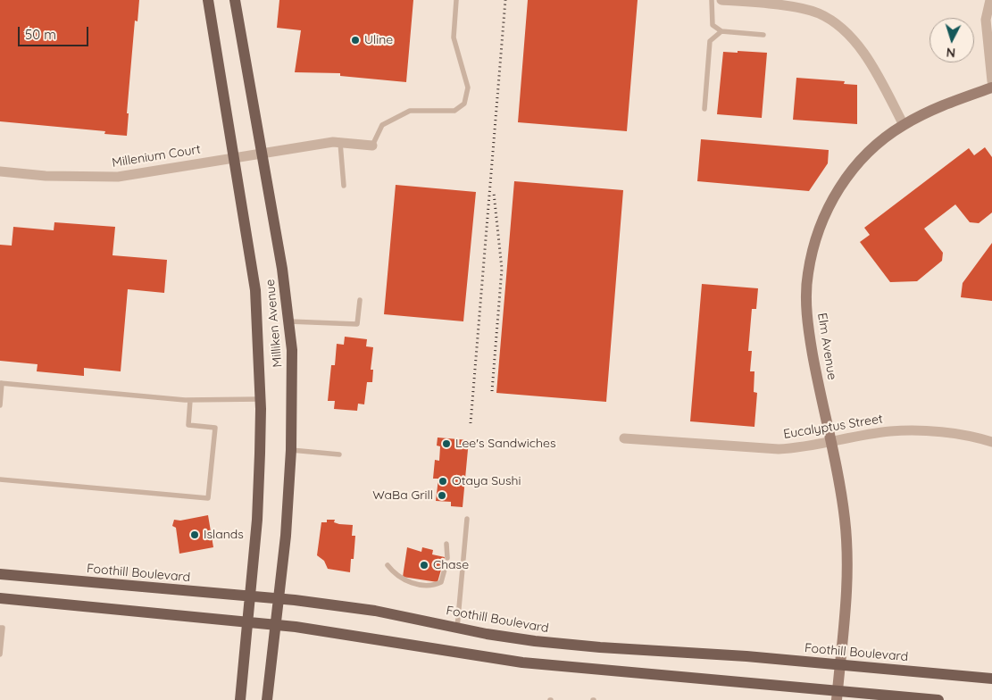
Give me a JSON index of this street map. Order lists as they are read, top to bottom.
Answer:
{
  "streets": {
    "main road": ["Milliken Avenue", "Foothill Boulevard"],
    "street": ["Millenium Court", "Elm Avenue", "Eucalyptus Street"]
  },
  "crossings": [
    ["Millenium Court", "Milliken Avenue"],
    ["Milliken Avenue", "Foothill Boulevard"],
    ["Elm Avenue", "Eucalyptus Street"],
    ["Elm Avenue", "Foothill Boulevard"]
  ],
  "places": [
    "Uline",
    "Lee's Sandwiches",
    "Otaya Sushi",
    "WaBa Grill",
    "Islands",
    "Chase"
  ],
  "scale_bar": "50 m",
  "north": "bottom"
}
